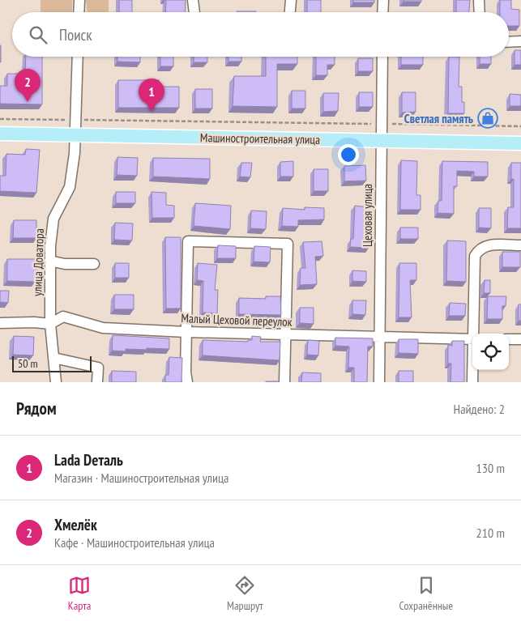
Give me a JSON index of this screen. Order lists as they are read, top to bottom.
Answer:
{
  "streets": {
    "main road": ["Машиностроительная улица"],
    "street": ["Цеховая улица", "улица Доватора", "Малый Цеховой переулок"]
  },
  "crossings": [
    ["Машиностроительная улица", "Цеховая улица"],
    ["Машиностроительная улица", "улица Доватора"],
    ["Цеховая улица", "Малый Цеховой переулок"],
    ["улица Доватора", "Малый Цеховой переулок"]
  ],
  "places": {
    "shop": ["Светлая память"]
  },
  "scale_bar": "50 m",
  "page": {
    "search": "Поиск",
    "pins": ["2", "1"],
    "scale": "50 m",
    "heading": ["Рядом", "Найдено: 2"],
    "list": [
      {
        "mark": "1",
        "name": "Lada Dеталь",
        "note": "Магазин · Машиностроительная улица",
        "value": "130 m"
      },
      {
        "mark": "2",
        "name": "Хмелёк",
        "note": "Кафе · Машиностроительная улица",
        "value": "210 m"
      }
    ],
    "nav": ["Карта", "Маршрут", "Сохранённые"]
  }
}
